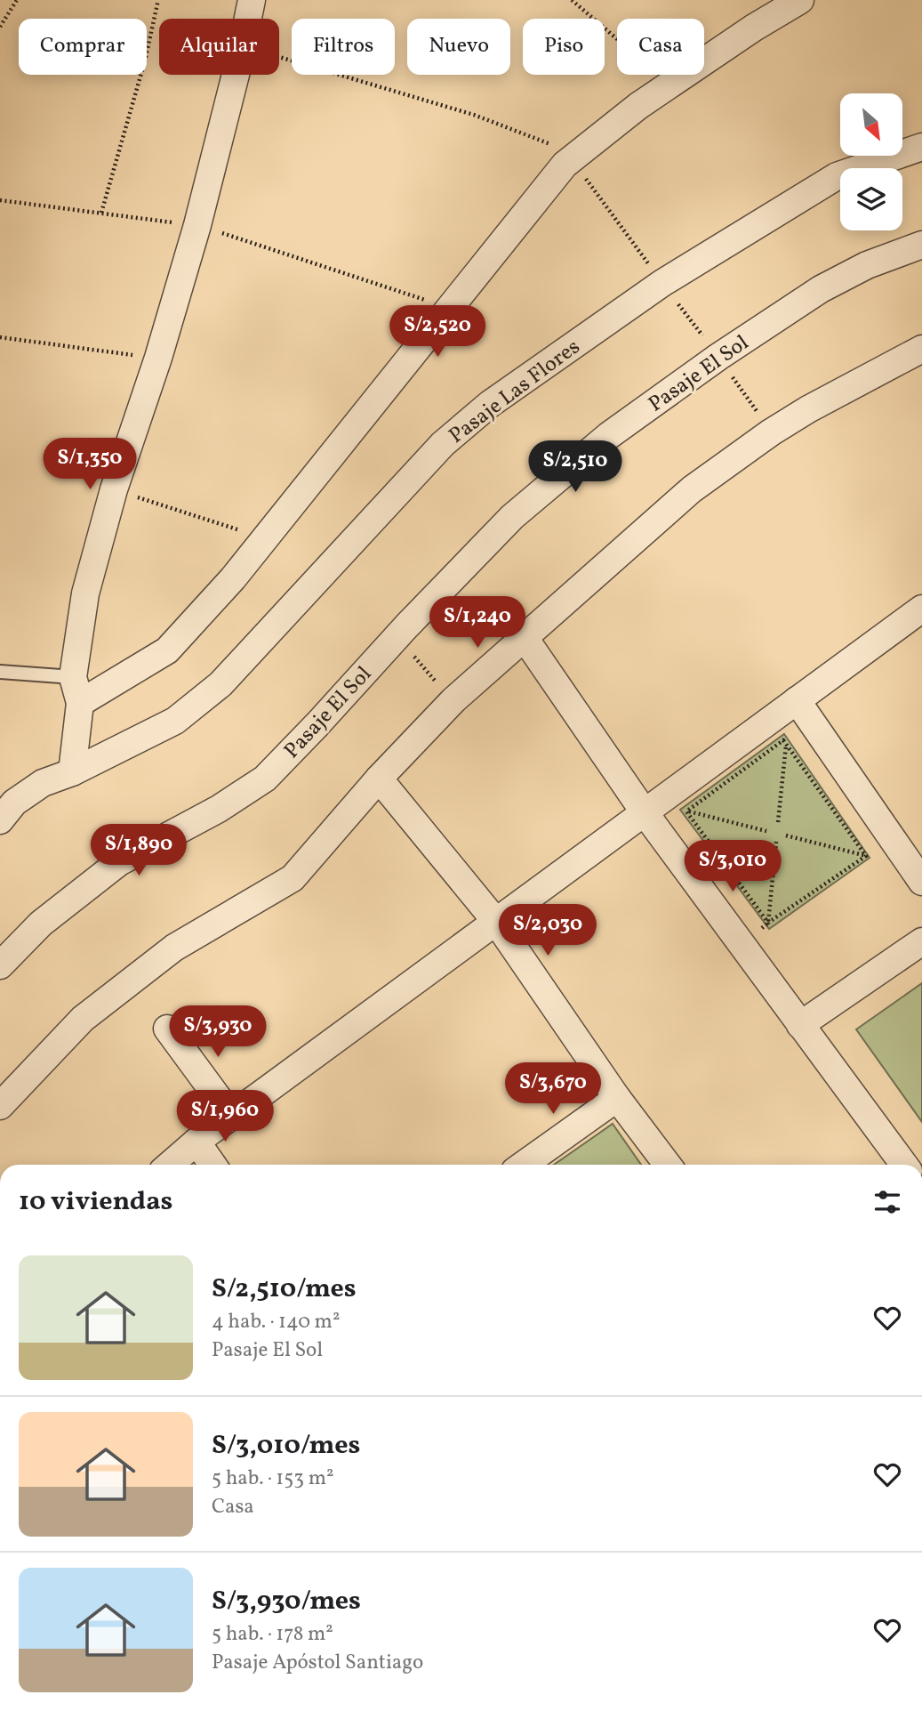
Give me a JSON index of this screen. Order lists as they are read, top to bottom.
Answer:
{
  "streets": {
    "street": ["Pasaje El Sol", "Pasaje Las Flores"]
  },
  "north": "bottom right",
  "page": {
    "chip": [
      "Comprar",
      "Alquilar",
      "Filtros",
      "Nuevo",
      "Piso",
      "Casa"
    ],
    "price": [
      "S/2,520",
      "S/1,350",
      "S/2,510",
      "S/1,240",
      "S/1,890",
      "S/3,010",
      "S/2,030",
      "S/3,930",
      "S/3,670",
      "S/1,960"
    ],
    "heading": "10 viviendas",
    "list": [
      {
        "name": "S/2,510/mes",
        "note": "4 hab. · 140 m² · Pasaje El Sol"
      },
      {
        "name": "S/3,010/mes",
        "note": "5 hab. · 153 m² · Casa"
      },
      {
        "name": "S/3,930/mes",
        "note": "5 hab. · 178 m² · Pasaje Apóstol Santiago"
      }
    ]
  }
}
